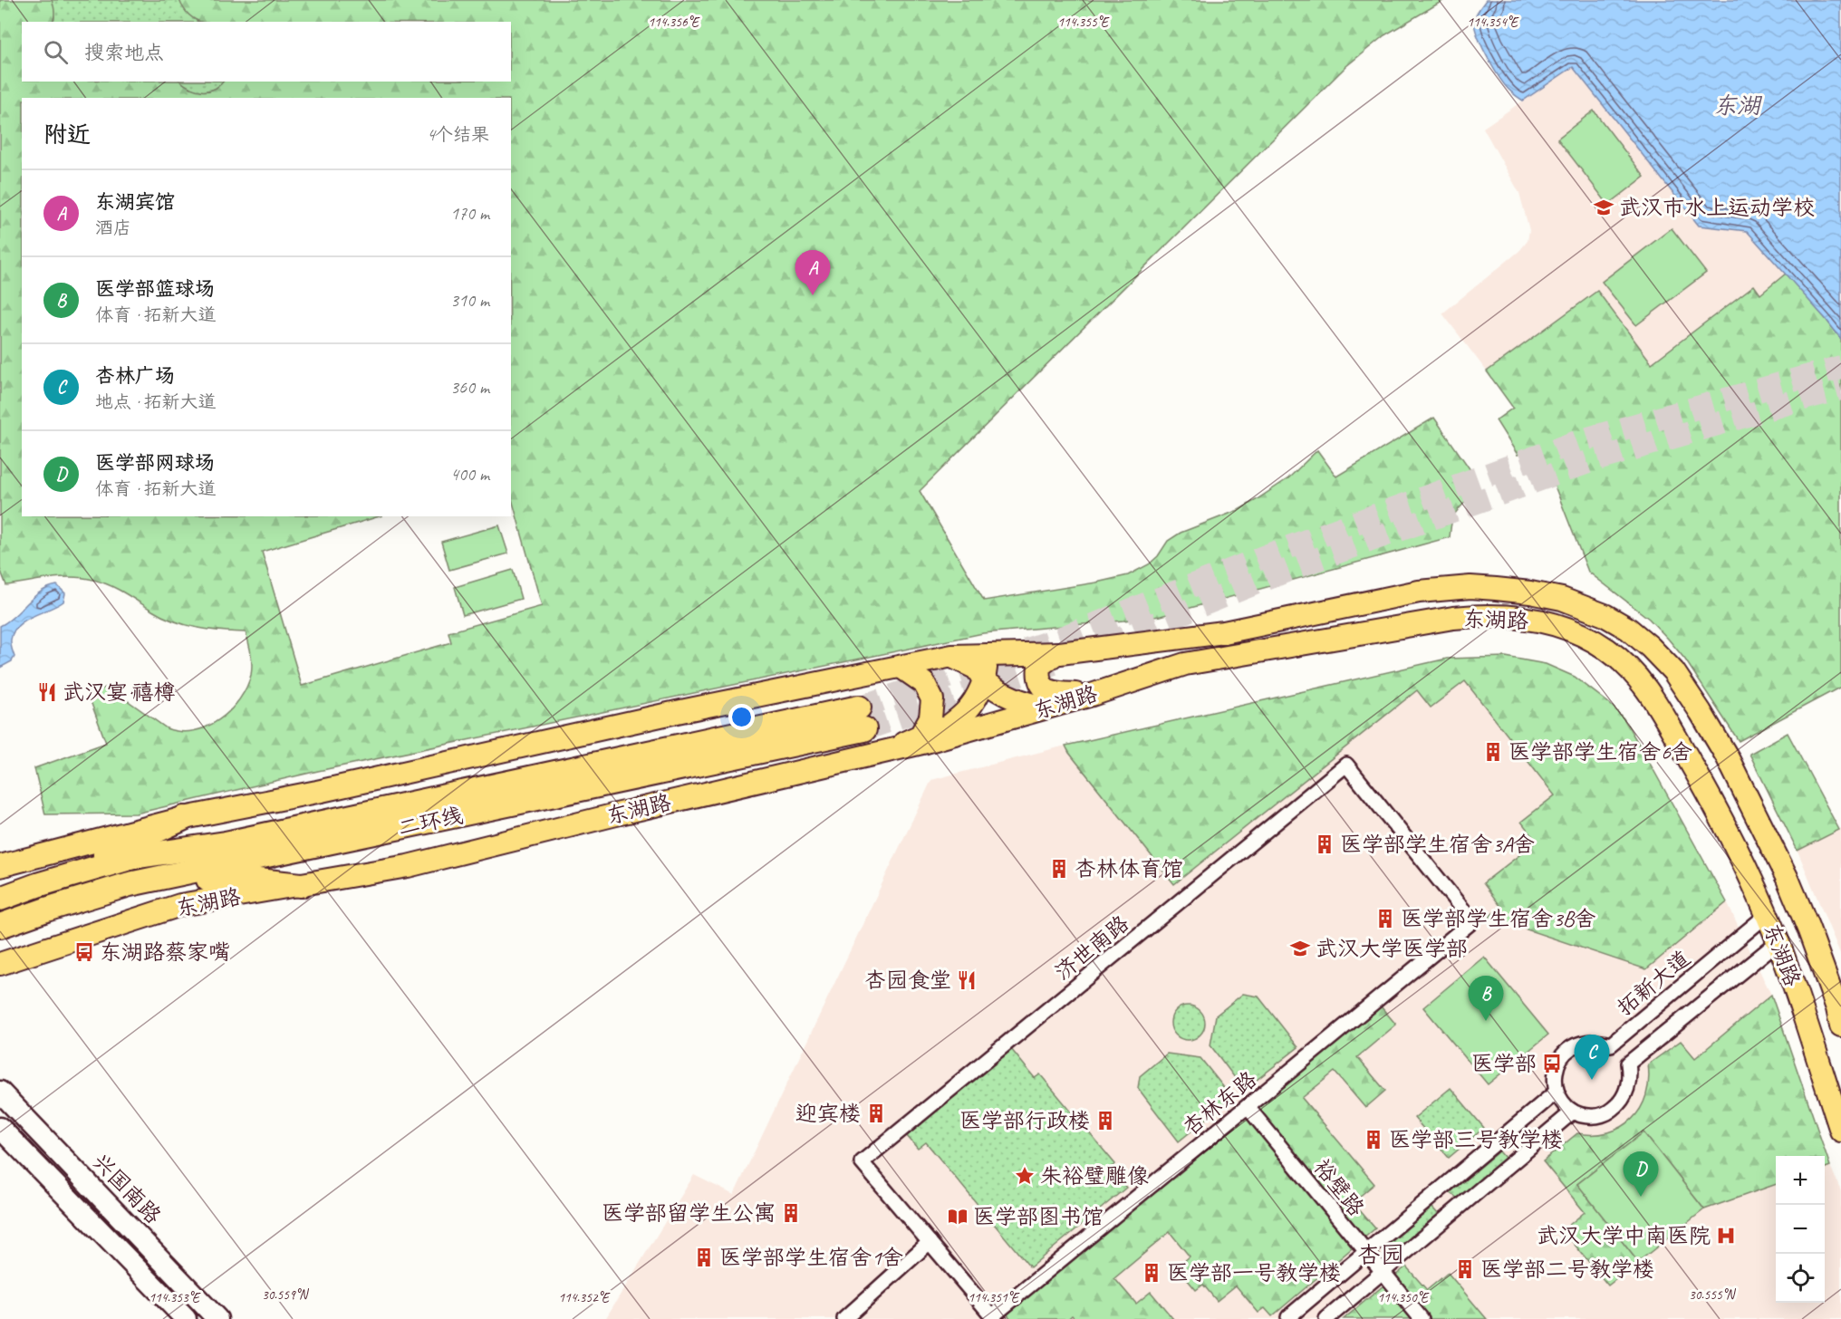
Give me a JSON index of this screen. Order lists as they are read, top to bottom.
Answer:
{
  "streets": {
    "highway": ["二环线"],
    "main road": ["东湖路", "兴国南路"],
    "street": [
      "济世南路",
      "拓新大道",
      "杏林东路",
      "裕壁路"
    ]
  },
  "crossings": [
    ["东湖路", "拓新大道"],
    ["济世南路", "杏林东路"],
    ["杏林东路", "裕壁路"]
  ],
  "districts": ["杏园"],
  "water": ["东湖"],
  "places": {
    "school or university": ["武汉市水上运动学校", "武汉大学医学部"],
    "restaurant": ["武汉宴·禧樽", "杏园食堂"],
    "building": [
      "医学部学生宿舍6舍",
      "医学部学生宿舍3A舍",
      "杏林体育馆",
      "医学部学生宿舍3B舍",
      "迎宾楼",
      "医学部行政楼",
      "医学部三号教学楼",
      "医学部留学生公寓",
      "医学部学生宿舍1舍",
      "医学部二号教学楼",
      "医学部一号教学楼"
    ],
    "bus stop": ["东湖路蔡家嘴", "医学部"],
    "place": ["朱裕璧雕像"],
    "library": ["医学部图书馆"],
    "hospital": ["武汉大学中南医院"]
  },
  "page": {
    "search": "搜索地点",
    "heading": ["附近", "4个结果"],
    "list": [
      {
        "mark": "A",
        "name": "东湖宾馆",
        "note": "酒店",
        "value": "170 m"
      },
      {
        "mark": "B",
        "name": "医学部篮球场",
        "note": "体育 · 拓新大道",
        "value": "310 m"
      },
      {
        "mark": "C",
        "name": "杏林广场",
        "note": "地点 · 拓新大道",
        "value": "360 m"
      },
      {
        "mark": "D",
        "name": "医学部网球场",
        "note": "体育 · 拓新大道",
        "value": "400 m"
      }
    ],
    "pins": [
      "A",
      "B",
      "C",
      "D"
    ],
    "map_buttons": ["+", "−"]
  },
  "coordinates": [
    "114.356°E",
    "114.355°E",
    "114.354°E",
    "30.559°N",
    "30.555°N",
    "114.353°E",
    "114.352°E",
    "114.351°E",
    "114.350°E"
  ]
}
